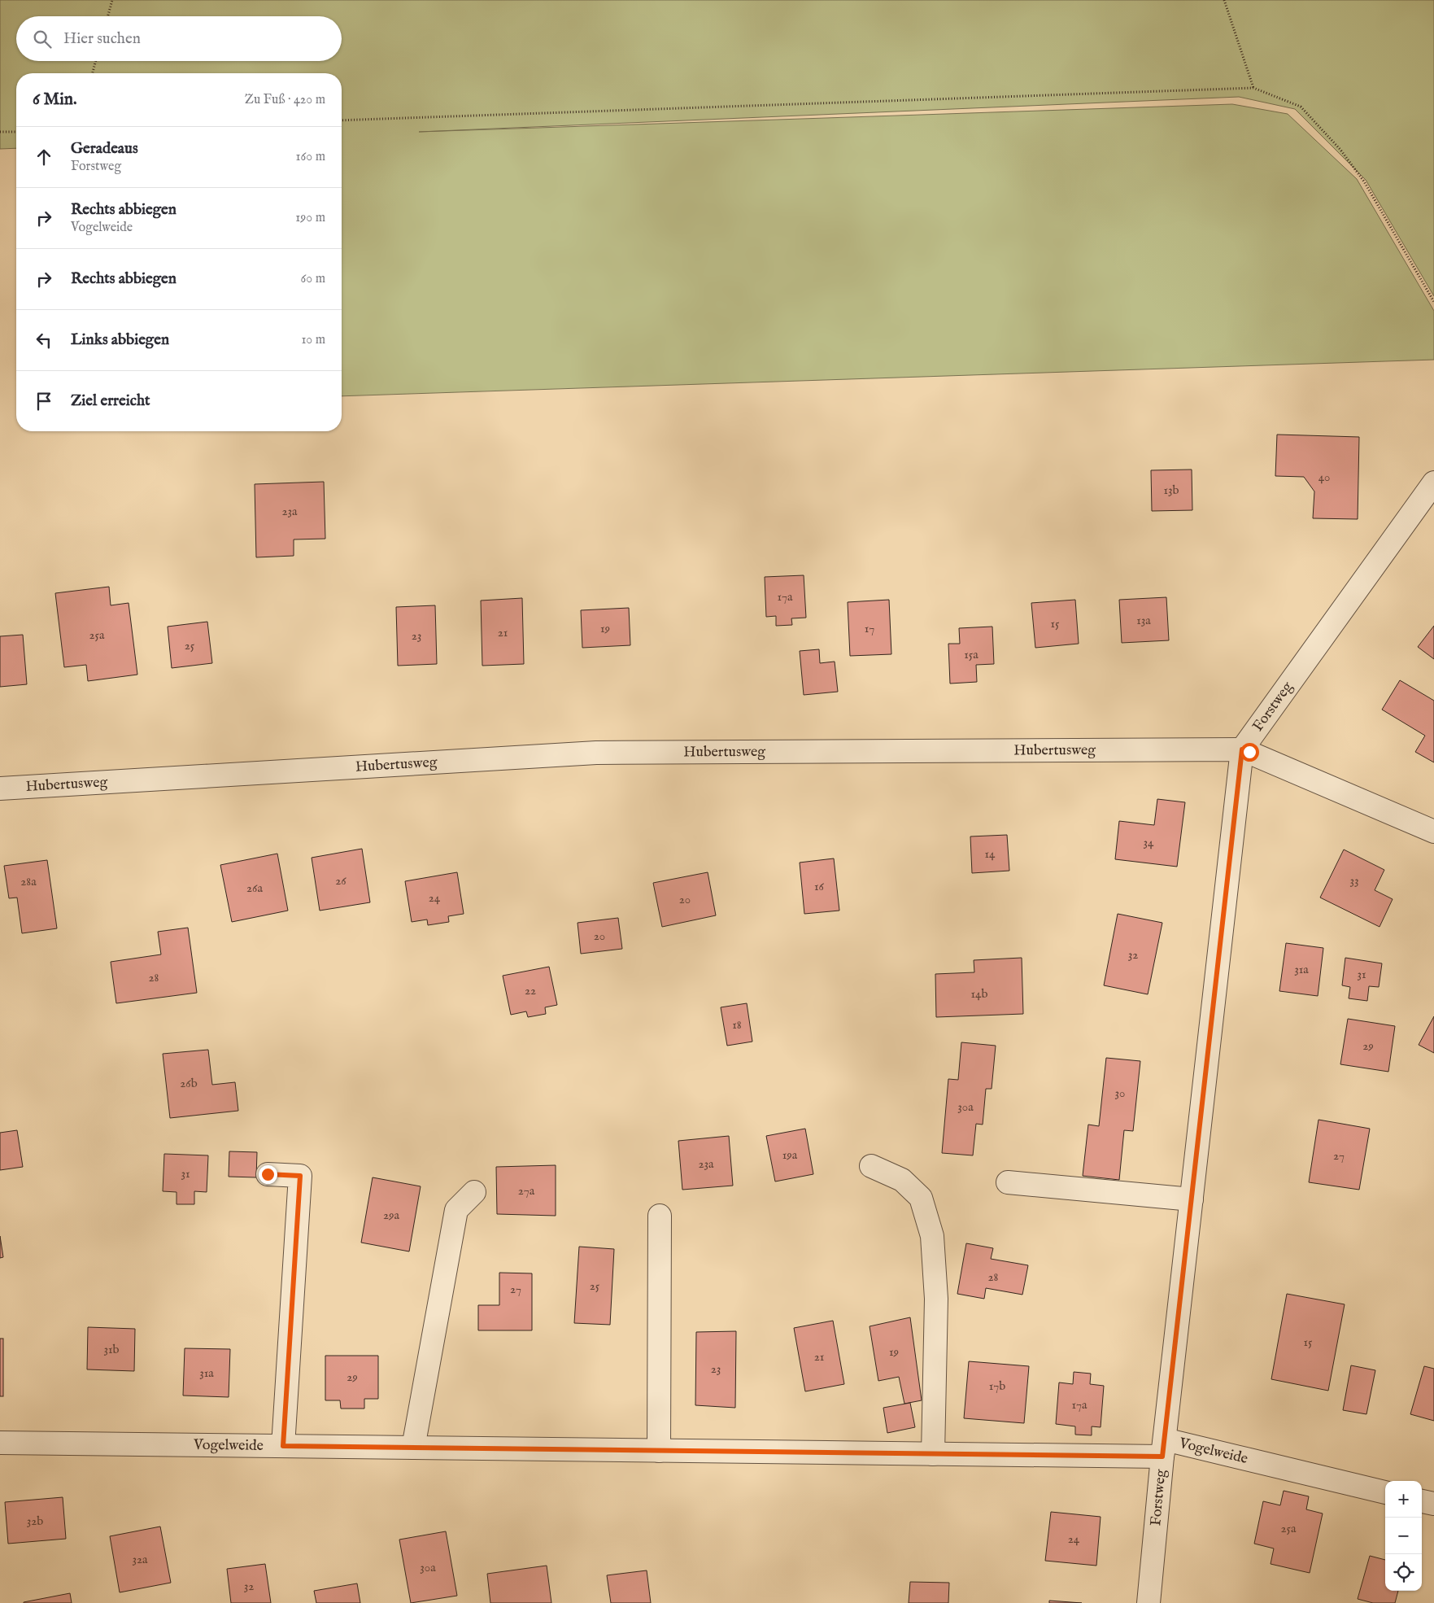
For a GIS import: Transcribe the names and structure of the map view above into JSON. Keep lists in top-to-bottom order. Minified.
{"streets":{"street":["Forstweg","Hubertusweg","Vogelweide"]},"crossings":[["Forstweg","Hubertusweg"],["Forstweg","Vogelweide"]],"house_numbers":["40","13b","23a","17a","13a","15","19","17","21","25a","23","25","15a","34","14","26","33","28a","16","26a","24","20","20","32","31a","31","28","22","14b","18","29","26b","30","30a","19a","27","23a","31","27a","29a","28","25","27","15","31b","19","21","23","31a","29","17b","17a","32b","25a","24","32a","30a","32"],"page":{"search":"Hier suchen","heading":["6 Min.","Zu Fuß · 420 m"],"list":[["Geradeaus","Forstweg","160 m"],["Rechts abbiegen","Vogelweide","190 m"],["Rechts abbiegen","60 m"],["Links abbiegen","10 m"],"Ziel erreicht"],"map_buttons":["+","−"]}}
